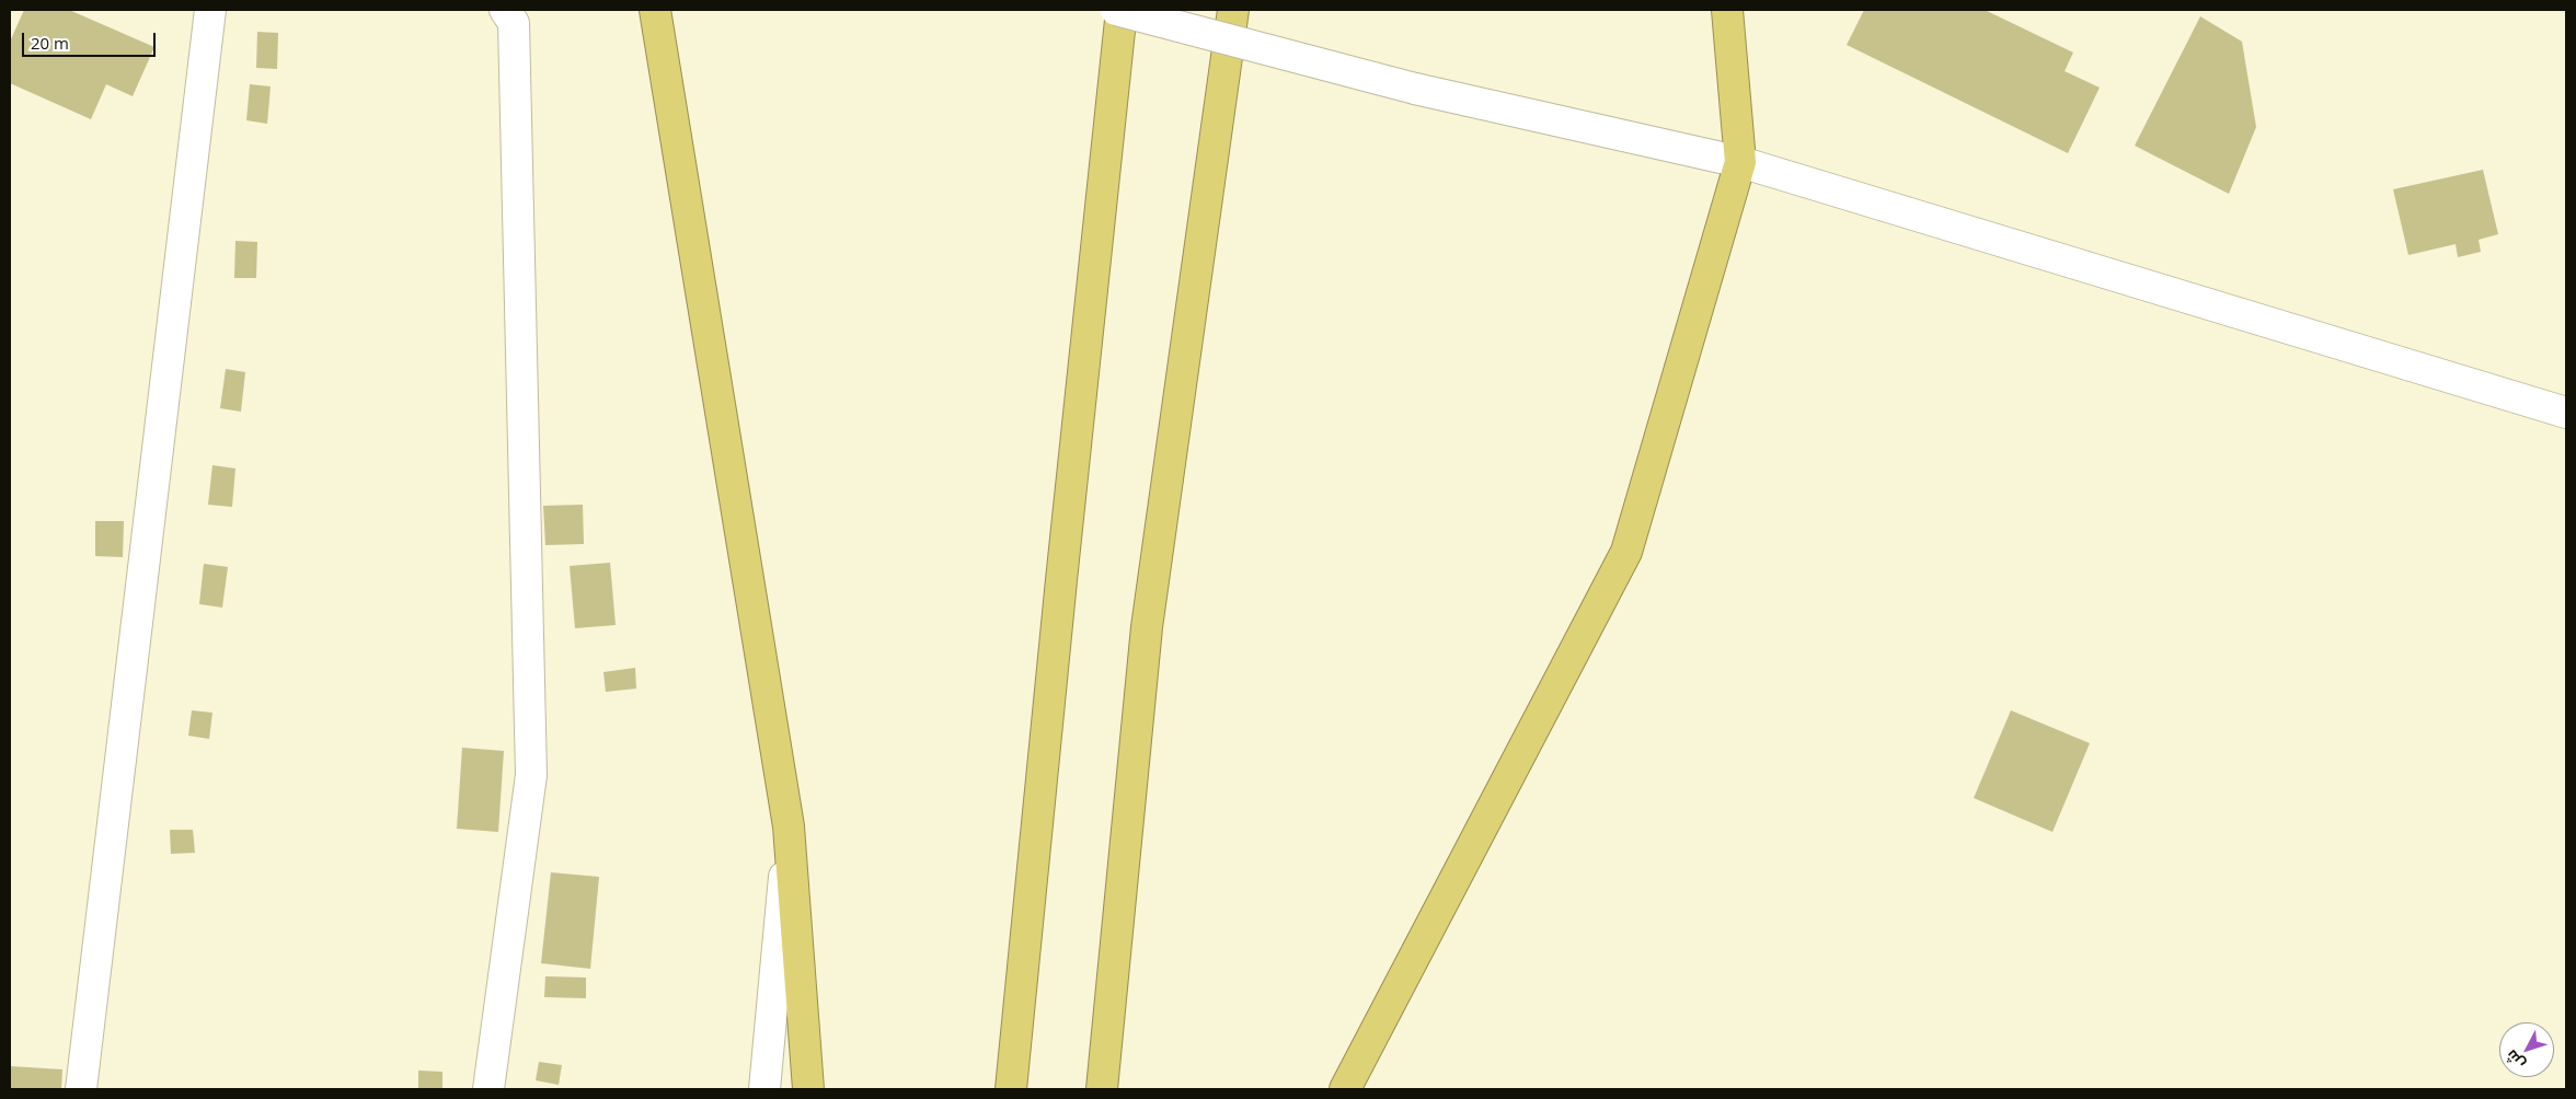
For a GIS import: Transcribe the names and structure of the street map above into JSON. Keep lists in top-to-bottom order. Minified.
{"scale_bar":"20 m","north":"bottom left"}
